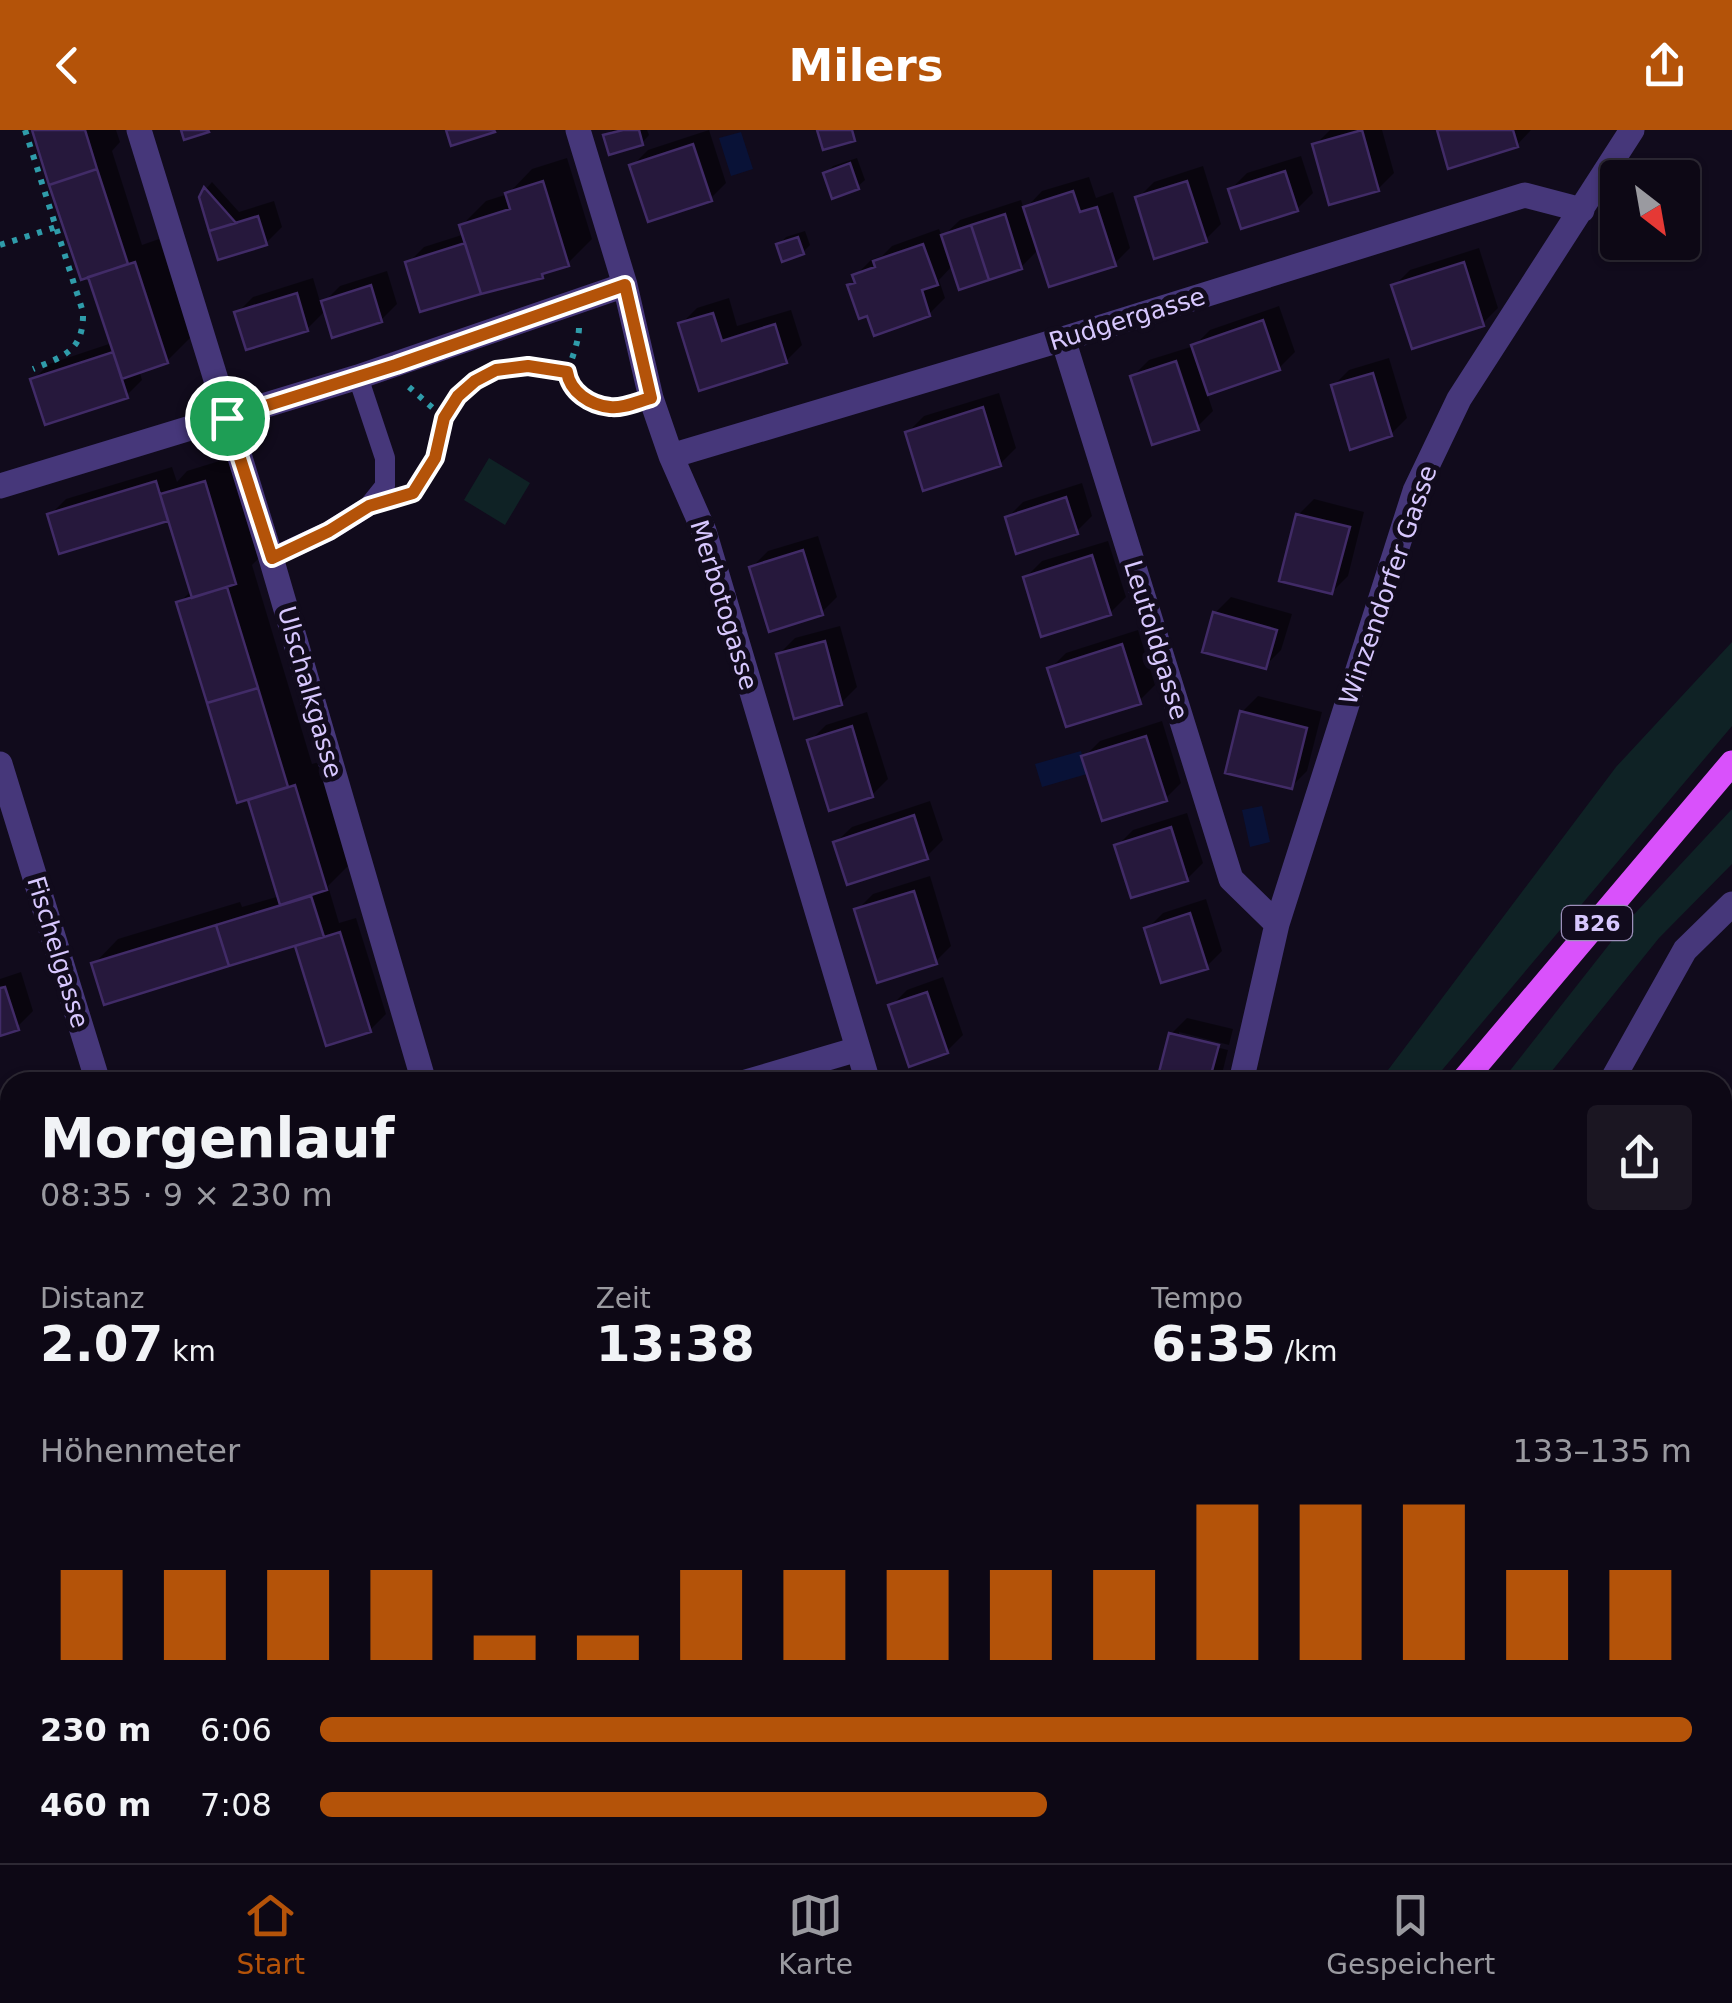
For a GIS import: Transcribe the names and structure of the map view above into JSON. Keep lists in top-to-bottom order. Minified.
{"streets":{"main road":["B26"],"street":["Rudgergasse","Winzendorfer Gasse","Merbotogasse","Leutoldgasse","Ulschalkgasse","Fischelgasse"]},"crossings":[["Rudgergasse","Winzendorfer Gasse"],["Rudgergasse","Merbotogasse"],["Rudgergasse","Leutoldgasse"],["Winzendorfer Gasse","Leutoldgasse"]],"north":"bottom right","page":{"header":"Milers","heading":["Morgenlauf","08:35 · 9 × 230 m"],"stats":[["Distanz","2.07 km"],["Zeit","13:38"],["Tempo","6:35 /km"]],"chart":["Höhenmeter","133–135 m"],"list":[{"name":"230 m","note":"6:06"},{"name":"460 m","note":"7:08"}],"tabs":["Start","Karte","Gespeichert"]}}
